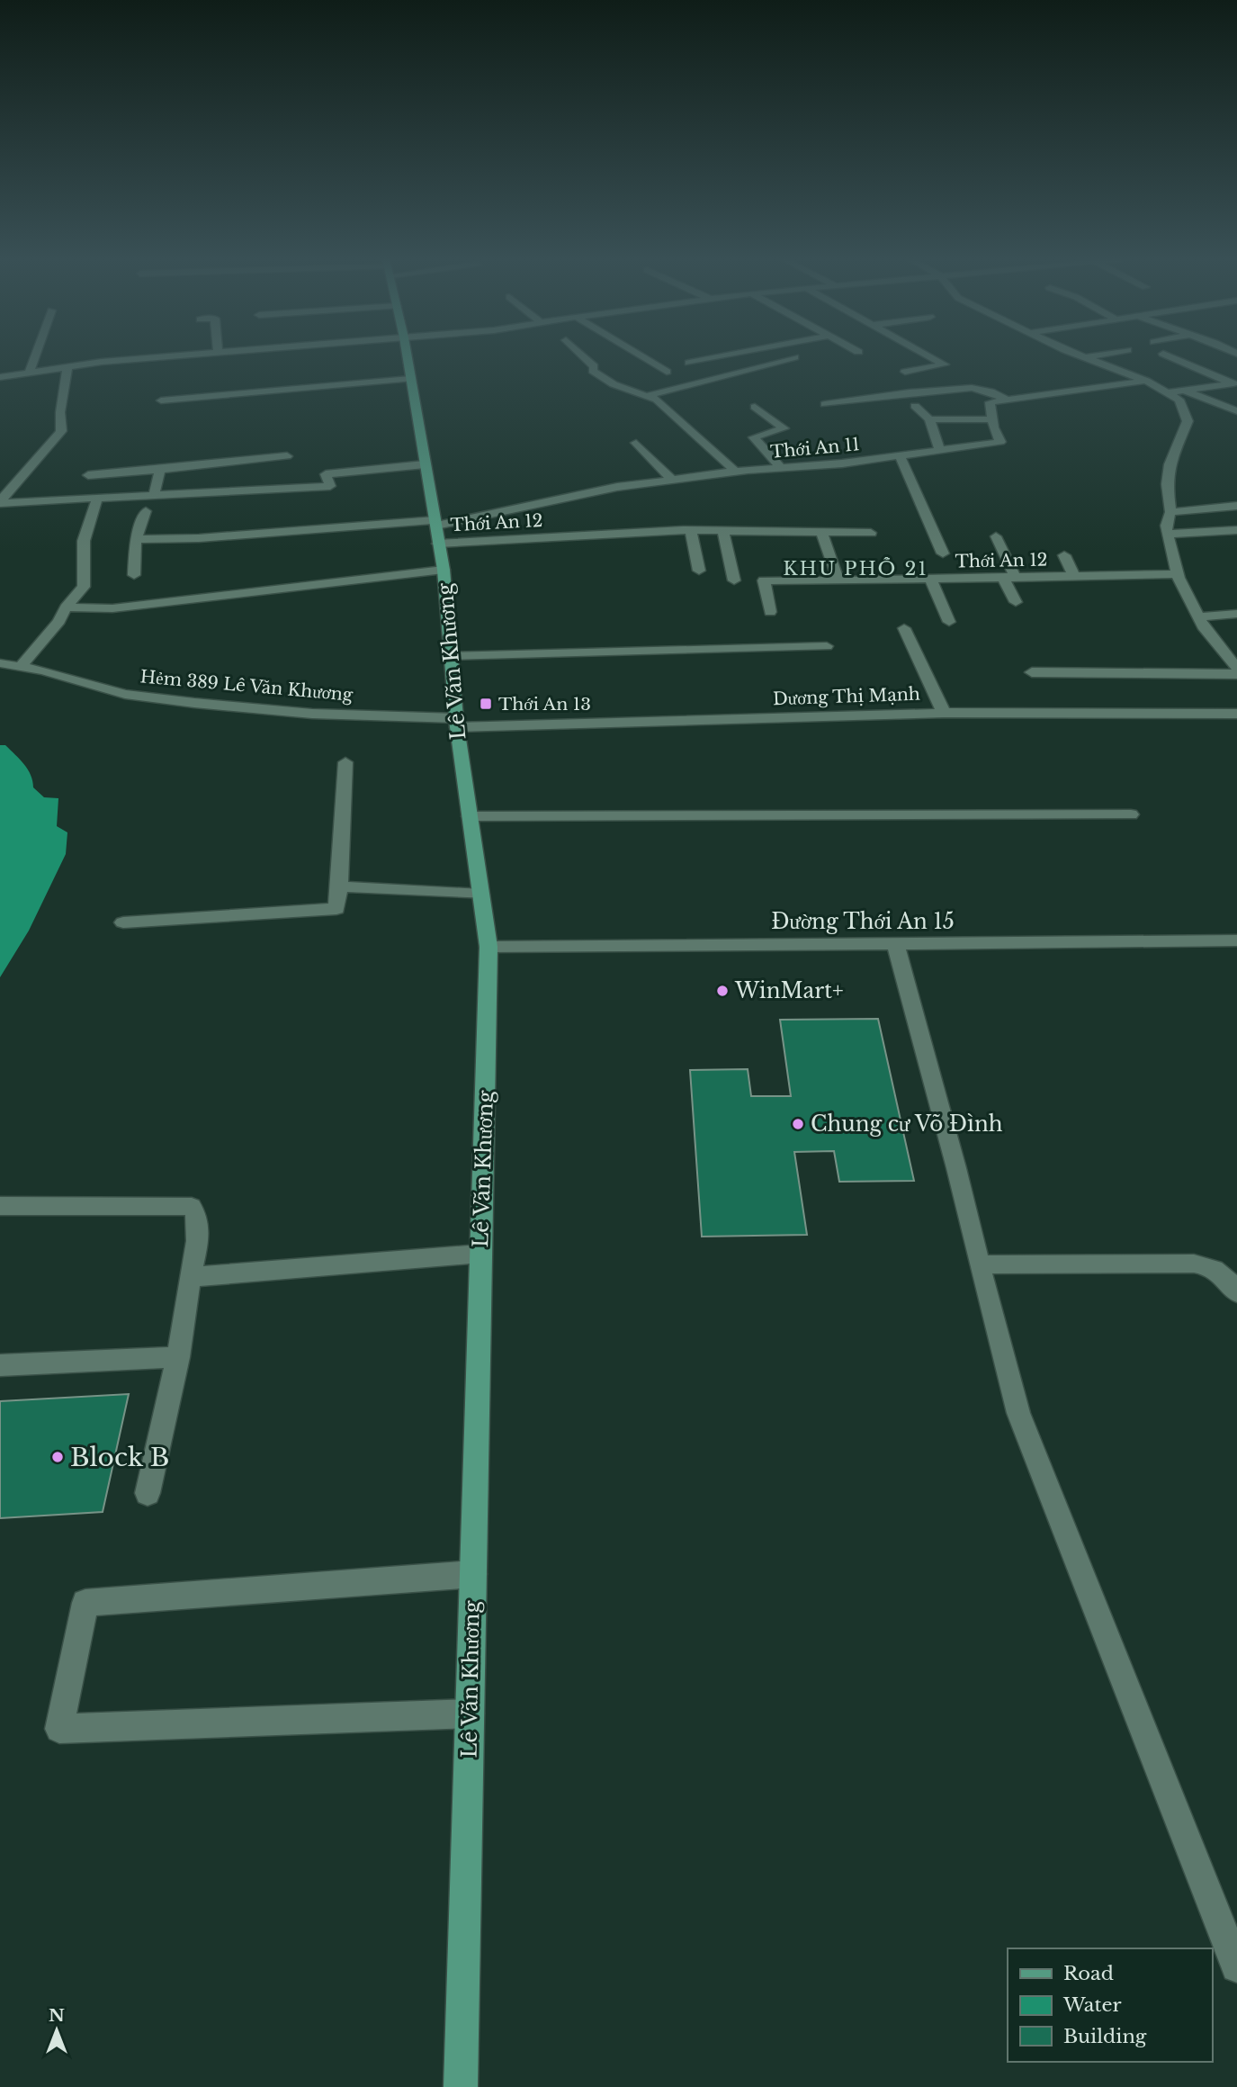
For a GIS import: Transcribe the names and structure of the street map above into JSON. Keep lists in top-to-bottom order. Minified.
{"streets":{"main road":["Lê Văn Khương"],"street":["Thới An 11","Thới An 12","Hẻm 389 Lê Văn Khương","Dương Thị Mạnh","Đường Thới An 15"]},"crossings":[["Thới An 11","Lê Văn Khương"],["Thới An 12","Lê Văn Khương"],["Lê Văn Khương","Hẻm 389 Lê Văn Khương"],["Lê Văn Khương","Dương Thị Mạnh"],["Lê Văn Khương","Đường Thới An 15"],["Hẻm 389 Lê Văn Khương","Dương Thị Mạnh"]],"districts":["KHU PHỐ 21"],"places":{"transit":["Thới An 13"],"other":["WinMart+","Chung cư Võ Đình","Block B"]},"legend":["Road","Water","Building"],"north":"top"}
